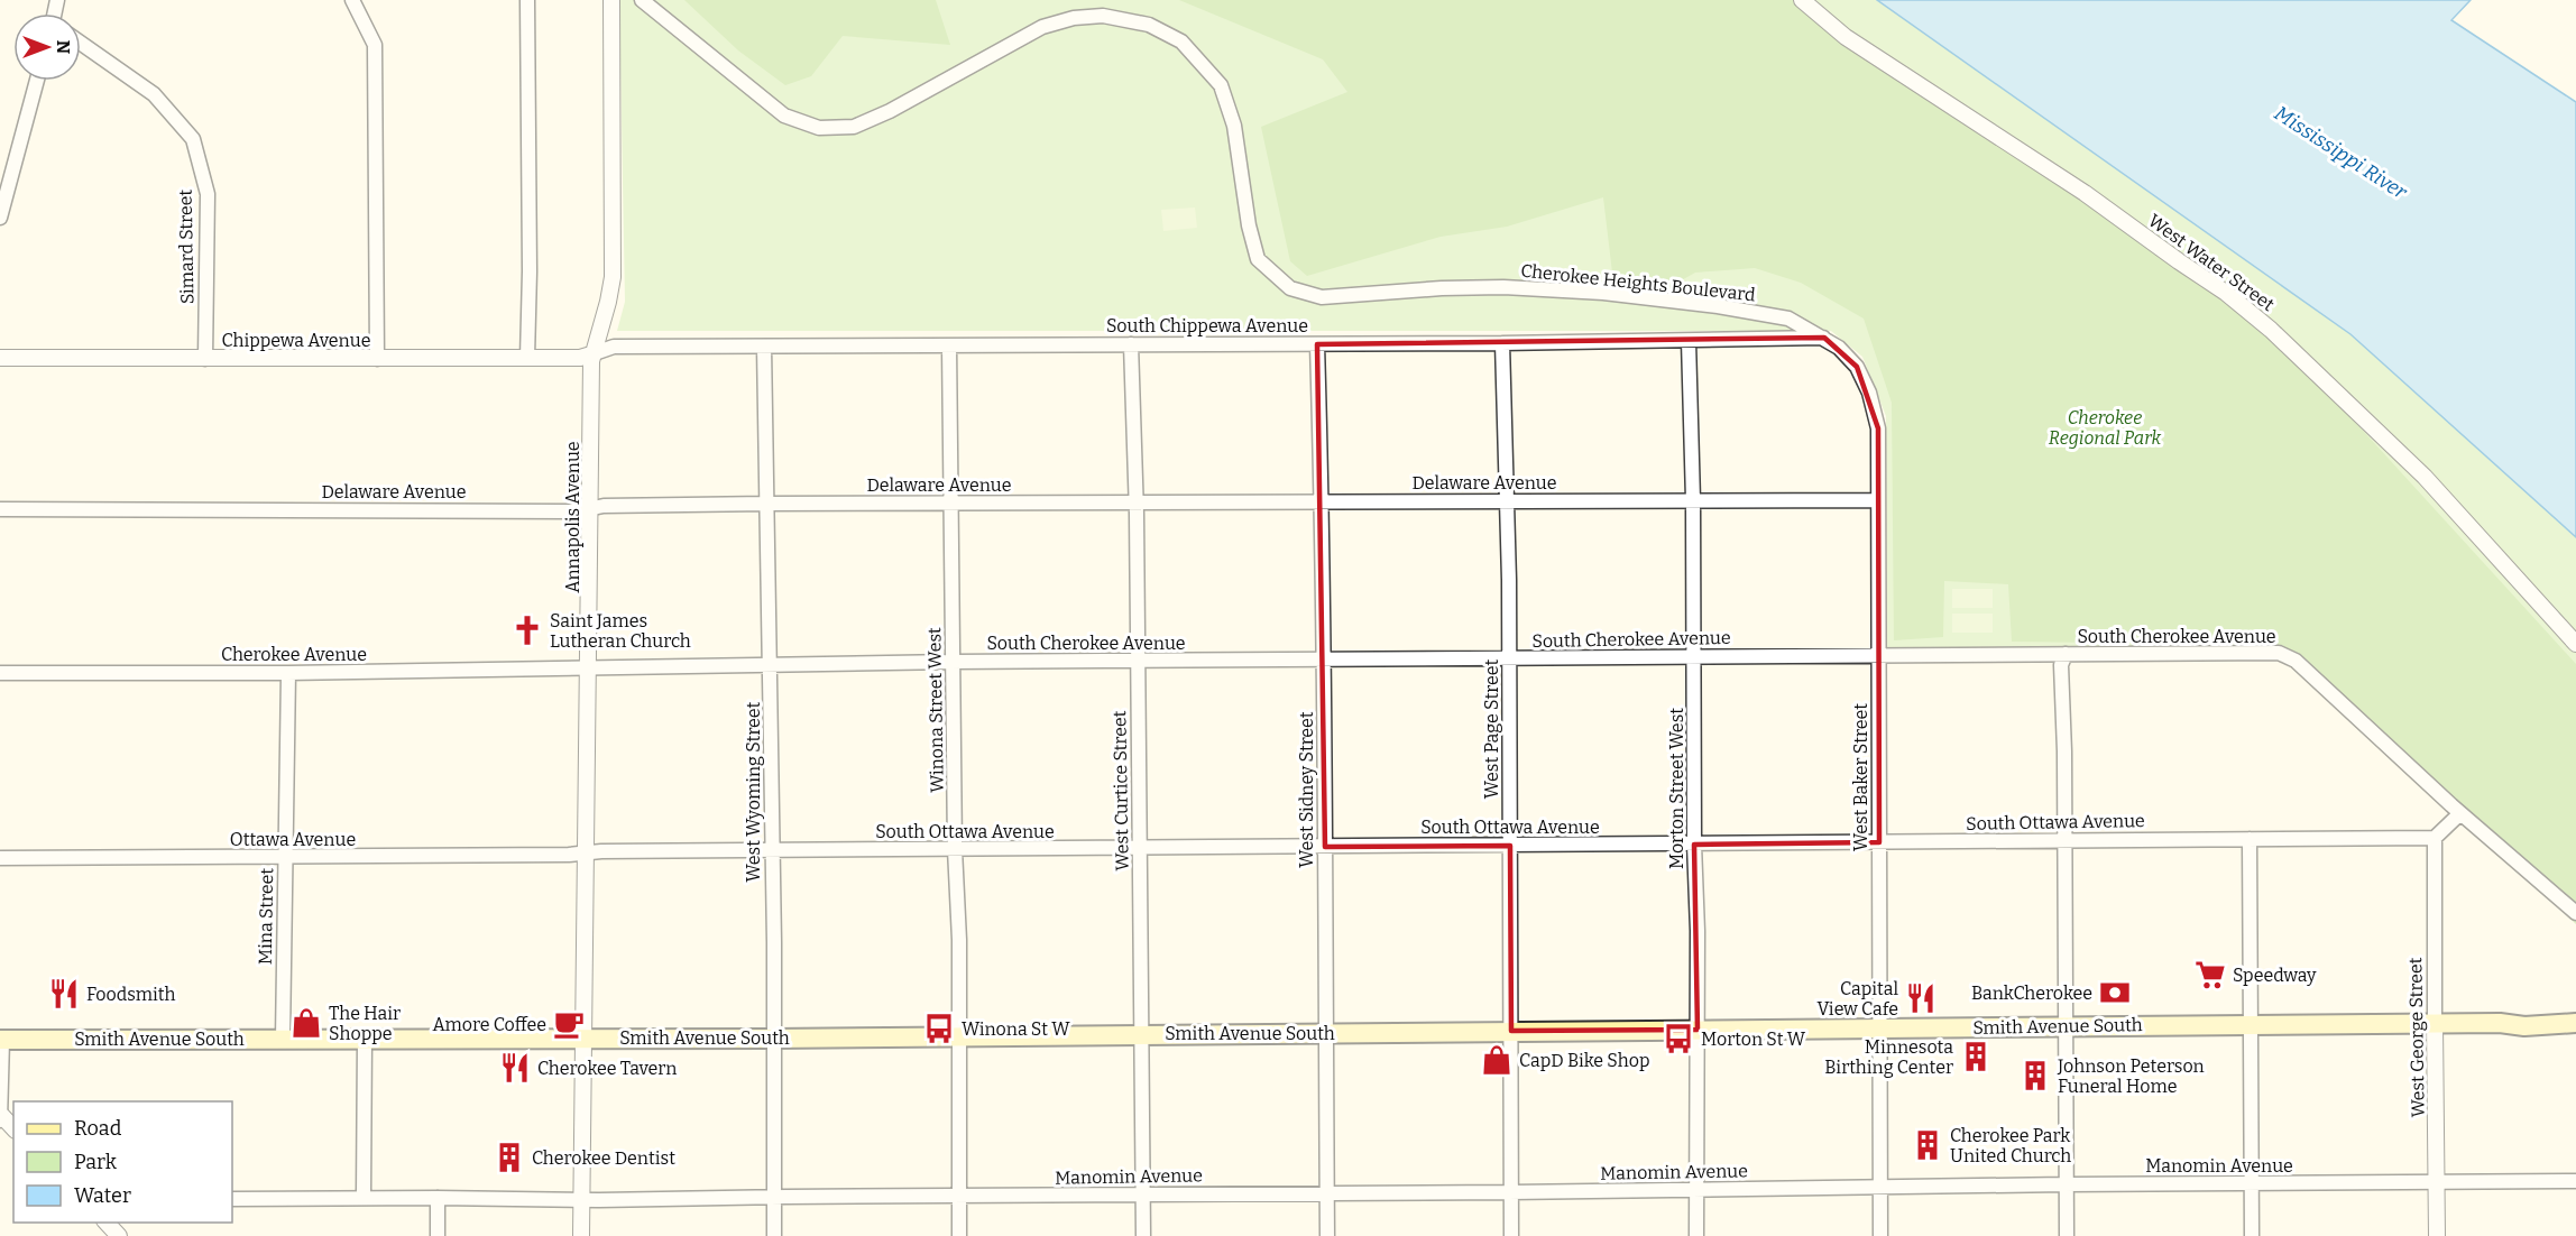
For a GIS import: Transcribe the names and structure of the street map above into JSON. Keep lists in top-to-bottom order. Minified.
{"streets":{"main road":["Smith Avenue South"],"street":["Simard Street","West Water Street","Cherokee Heights Boulevard","South Chippewa Avenue","Chippewa Avenue","Delaware Avenue","Annapolis Avenue","South Cherokee Avenue","Cherokee Avenue","Winona Street West","West Page Street","West Baker Street","Morton Street West","West Sidney Street","West Curtice Street","West Wyoming Street","South Ottawa Avenue","Ottawa Avenue","Mina Street","West George Street","Manomin Avenue"]},"crossings":[["Simard Street","Chippewa Avenue"],["Cherokee Heights Boulevard","South Chippewa Avenue"],["Cherokee Heights Boulevard","West Baker Street"],["South Chippewa Avenue","Chippewa Avenue"],["South Chippewa Avenue","Annapolis Avenue"],["South Chippewa Avenue","Winona Street West"],["South Chippewa Avenue","West Page Street"],["South Chippewa Avenue","West Baker Street"],["South Chippewa Avenue","Morton Street West"],["South Chippewa Avenue","West Sidney Street"],["South Chippewa Avenue","West Curtice Street"],["South Chippewa Avenue","West Wyoming Street"],["Chippewa Avenue","Annapolis Avenue"],["Delaware Avenue","Annapolis Avenue"],["Delaware Avenue","Winona Street West"],["Delaware Avenue","West Page Street"],["Delaware Avenue","West Baker Street"],["Delaware Avenue","Morton Street West"],["Delaware Avenue","West Sidney Street"],["Delaware Avenue","West Curtice Street"],["Delaware Avenue","West Wyoming Street"],["Annapolis Avenue","South Cherokee Avenue"],["Annapolis Avenue","Cherokee Avenue"],["Annapolis Avenue","South Ottawa Avenue"],["Annapolis Avenue","Ottawa Avenue"],["Annapolis Avenue","Smith Avenue South"],["Annapolis Avenue","Manomin Avenue"],["South Cherokee Avenue","Cherokee Avenue"],["South Cherokee Avenue","Winona Street West"],["South Cherokee Avenue","West Page Street"],["South Cherokee Avenue","West Baker Street"],["South Cherokee Avenue","Morton Street West"],["South Cherokee Avenue","West Sidney Street"],["South Cherokee Avenue","West Curtice Street"],["South Cherokee Avenue","West Wyoming Street"],["Cherokee Avenue","Mina Street"],["Winona Street West","South Ottawa Avenue"],["Winona Street West","Smith Avenue South"],["Winona Street West","Manomin Avenue"],["West Page Street","South Ottawa Avenue"],["West Page Street","Smith Avenue South"],["West Page Street","Manomin Avenue"],["West Baker Street","South Ottawa Avenue"],["West Baker Street","Smith Avenue South"],["West Baker Street","Manomin Avenue"],["Morton Street West","South Ottawa Avenue"],["Morton Street West","Smith Avenue South"],["Morton Street West","Manomin Avenue"],["West Sidney Street","South Ottawa Avenue"],["West Sidney Street","Smith Avenue South"],["West Sidney Street","Manomin Avenue"],["West Curtice Street","South Ottawa Avenue"],["West Curtice Street","Smith Avenue South"],["West Curtice Street","Manomin Avenue"],["West Wyoming Street","South Ottawa Avenue"],["West Wyoming Street","Smith Avenue South"],["West Wyoming Street","Manomin Avenue"],["South Ottawa Avenue","Ottawa Avenue"],["South Ottawa Avenue","West George Street"],["Ottawa Avenue","Mina Street"],["Mina Street","Smith Avenue South"],["Smith Avenue South","West George Street"],["West George Street","Manomin Avenue"]],"water":["Mississippi River"],"parks":["Cherokee Regional Park"],"places":{"church":["Saint James Lutheran Church"],"supermarket":["Speedway"],"bank":["BankCherokee"],"restaurant":["Foodsmith","Capital View Cafe","Cherokee Tavern"],"shop":["The Hair Shoppe","CapD Bike Shop"],"cafe":["Amore Coffee"],"bus stop":["Winona St W","Morton St W"],"building":["Minnesota Birthing Center","Johnson Peterson Funeral Home","Cherokee Park United Church","Cherokee Dentist"]},"legend":["Road","Park","Water"],"north":"right"}
